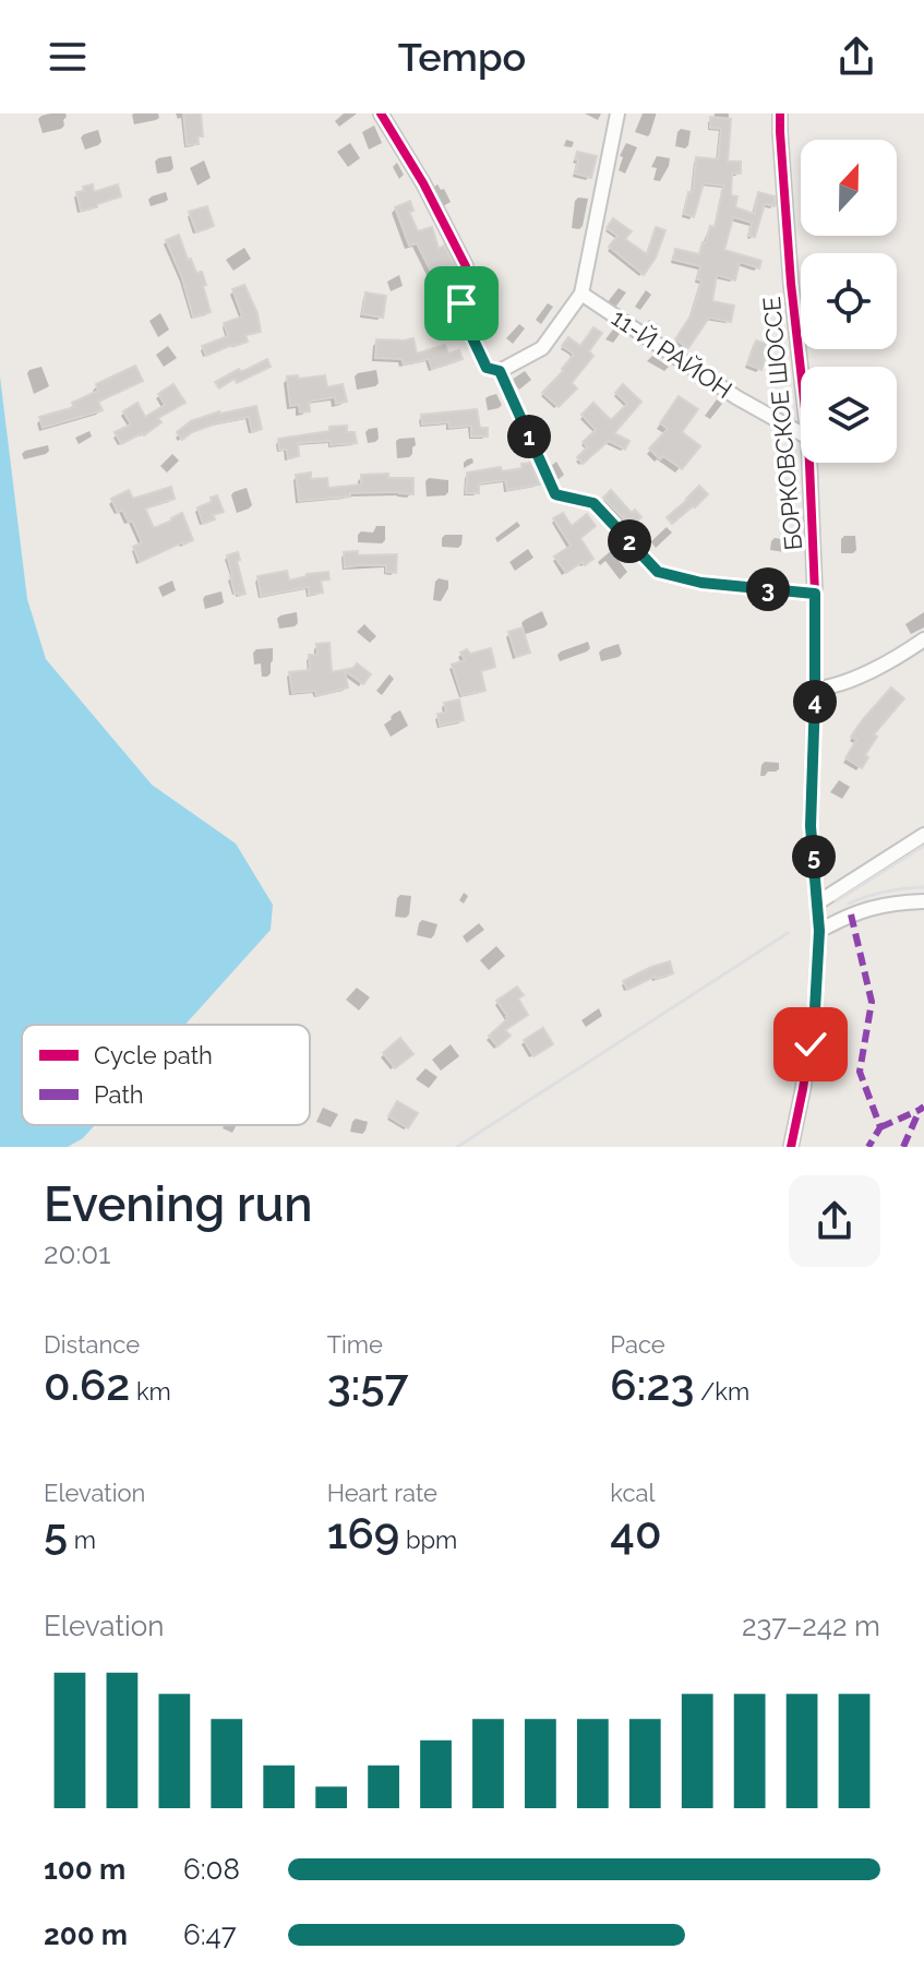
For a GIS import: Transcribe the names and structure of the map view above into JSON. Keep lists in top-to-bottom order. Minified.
{"streets":{"street":["11-Й РАЙОН","БОРКОВСКОЕ ШОССЕ"]},"legend":["Cycle path","Path"],"north":"top","page":{"header":"Tempo","pins":["1","2","3","4","5"],"heading":["Evening run","20:01"],"stats":[["Distance","0.62 km"],["Time","3:57"],["Pace","6:23 /km"],["Elevation","5 m"],["Heart rate","169 bpm"],["kcal","40"]],"chart":["Elevation","237–242 m"],"list":[{"name":"100 m","note":"6:08"},{"name":"200 m","note":"6:47"}]}}
